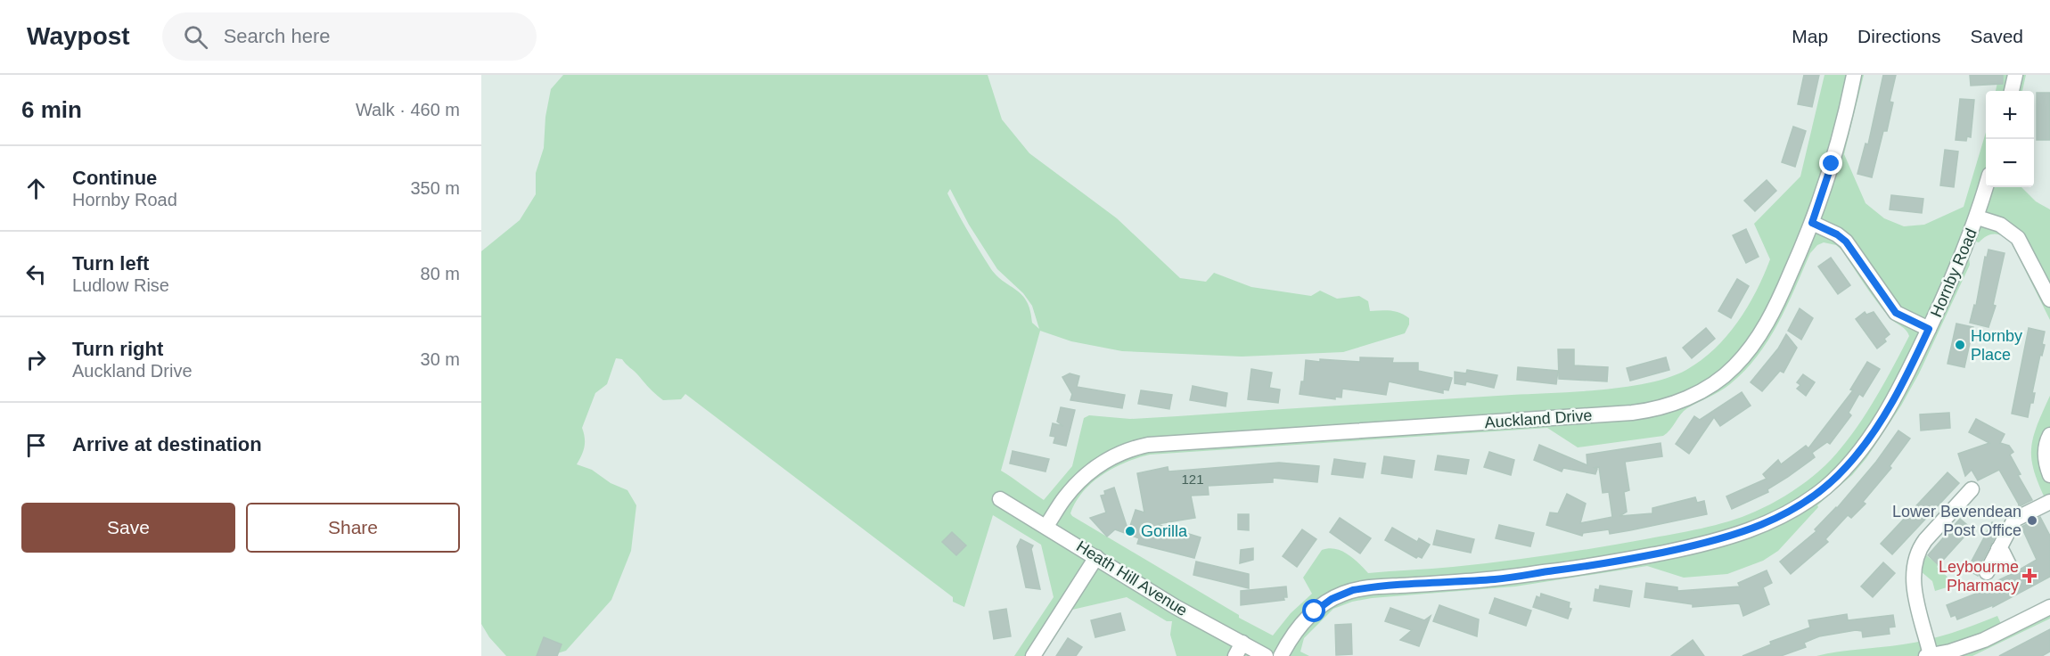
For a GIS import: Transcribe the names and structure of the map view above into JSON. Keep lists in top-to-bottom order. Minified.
{"streets":{"street":["Hornby Road","Auckland Drive","Heath Hill Avenue"]},"crossings":[["Auckland Drive","Heath Hill Avenue"]],"places":{"other":["Hornby Place","Lower Bevendean Post Office","Gorilla"],"health":["Leybourme Pharmacy"]},"house_numbers":["121"],"page":{"header":"Waypost","search":"Search here","nav":["Map","Directions","Saved"],"heading":["6 min","Walk · 460 m"],"map_buttons":["+","−"],"list":[["Continue","Hornby Road","350 m"],["Turn left","Ludlow Rise","80 m"],["Turn right","Auckland Drive","30 m"],"Arrive at destination"],"buttons":["Save","Share"]}}
